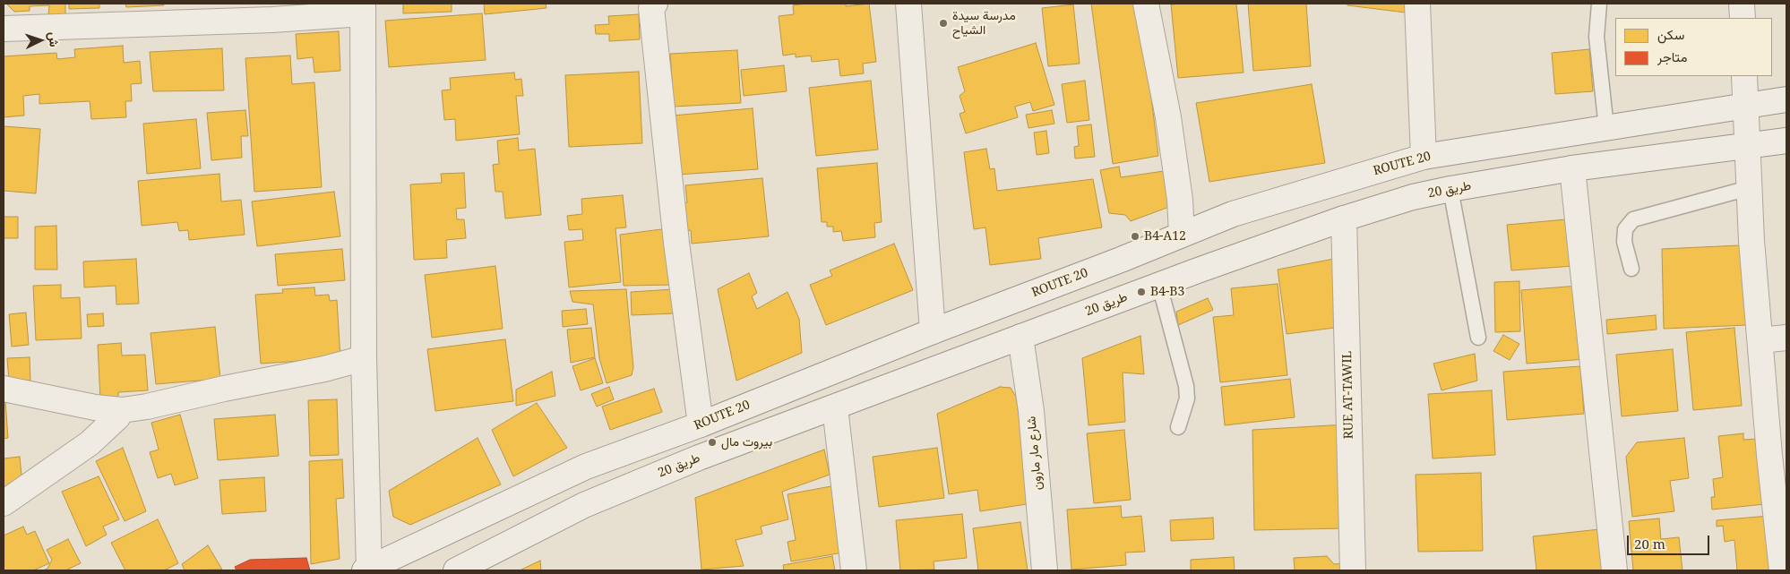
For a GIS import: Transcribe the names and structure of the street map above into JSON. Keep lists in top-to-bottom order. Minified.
{"streets":{"street":["ROUTE 20","طريق 20","RUE AT-TAWIL","شارع مار مارون"]},"crossings":[["طريق 20","RUE AT-TAWIL"],["طريق 20","شارع مار مارون"]],"places":["مدرسة سيدة الشياح","B4-A12","B4-B3","بیروت مال"],"legend":["سكن","متاجر"],"scale_bar":"20 m","north":"right"}
